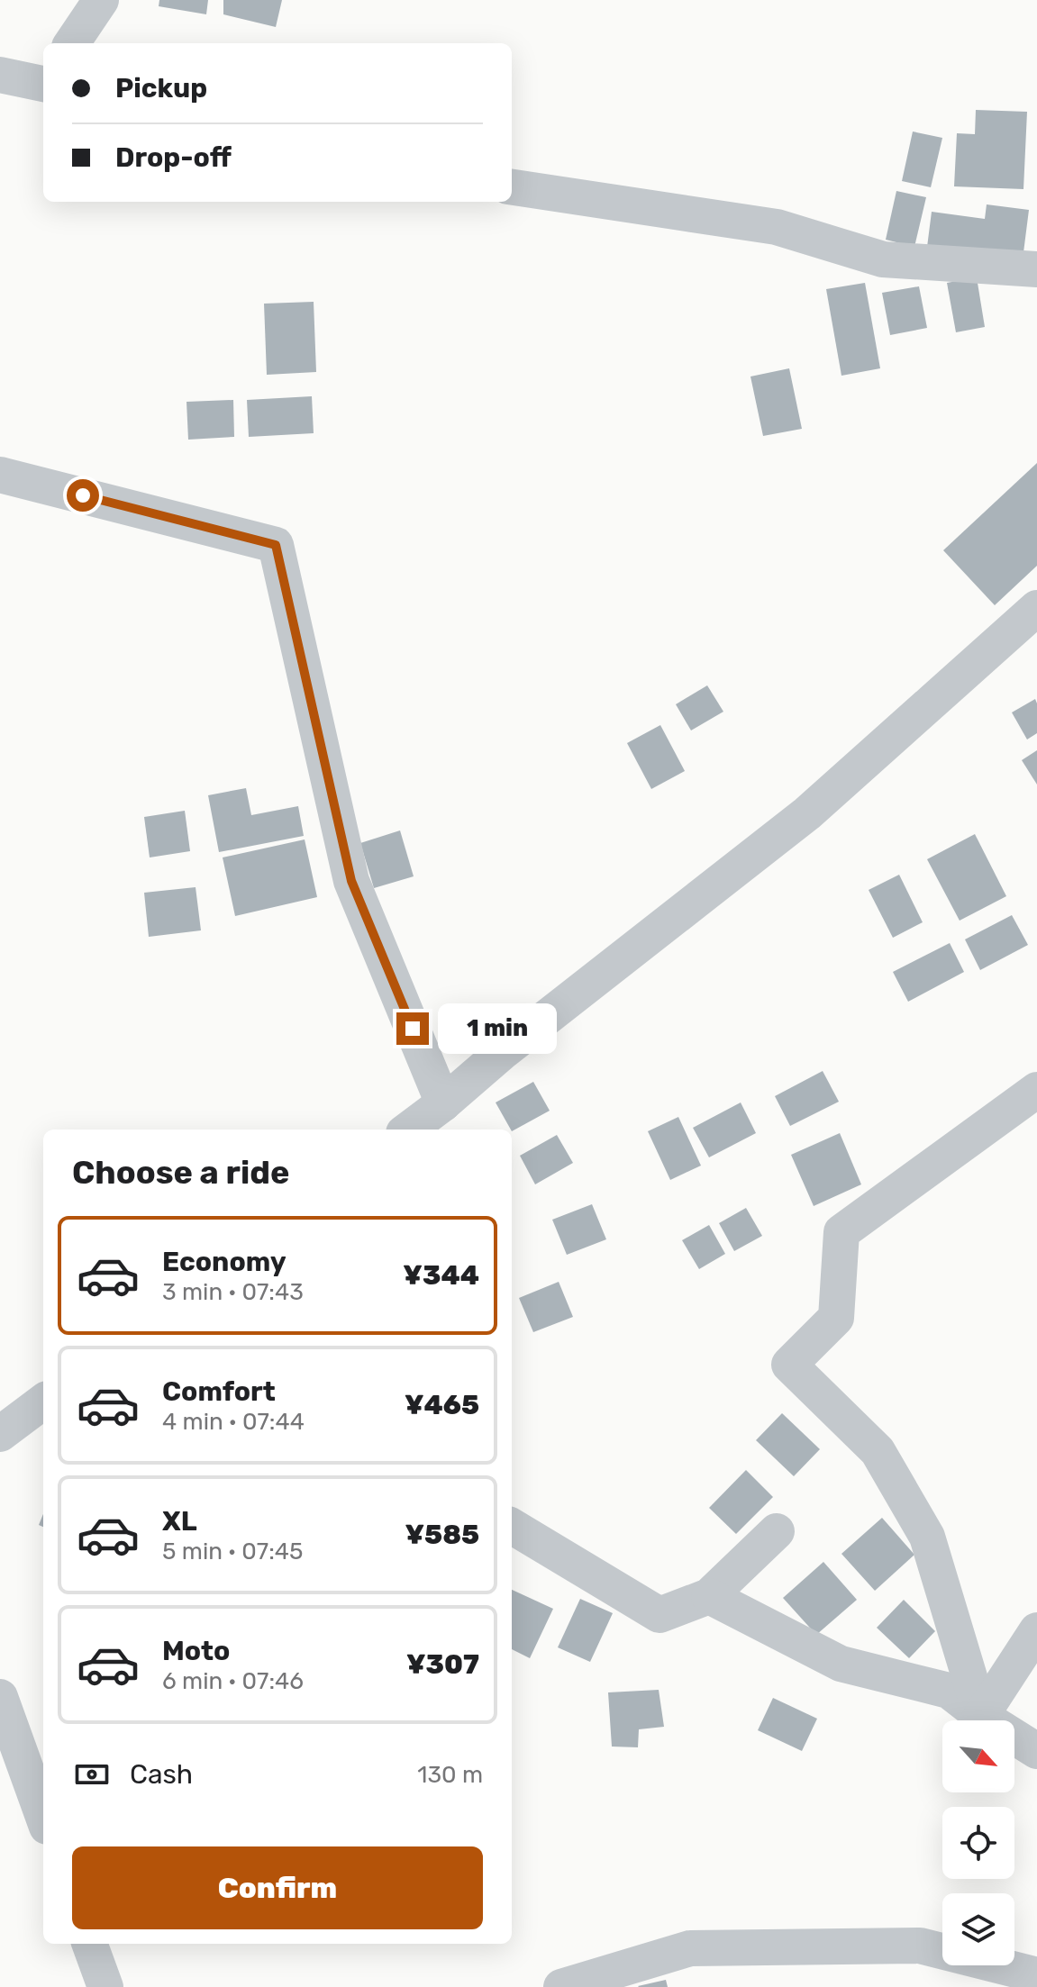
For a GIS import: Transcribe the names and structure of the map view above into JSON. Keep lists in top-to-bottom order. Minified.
{"north":"bottom right","page":{"banner":["Pickup","Drop-off"],"bubble":"1 min","heading":"Choose a ride","list":[{"name":"Economy","note":"3 min · 07:43","value":"¥344"},{"name":"Comfort","note":"4 min · 07:44","value":"¥465"},{"name":"XL","note":"5 min · 07:45","value":"¥585"},{"name":"Moto","note":"6 min · 07:46","value":"¥307"}],"pay":["Cash","130 m"],"buttons":"Confirm"}}
